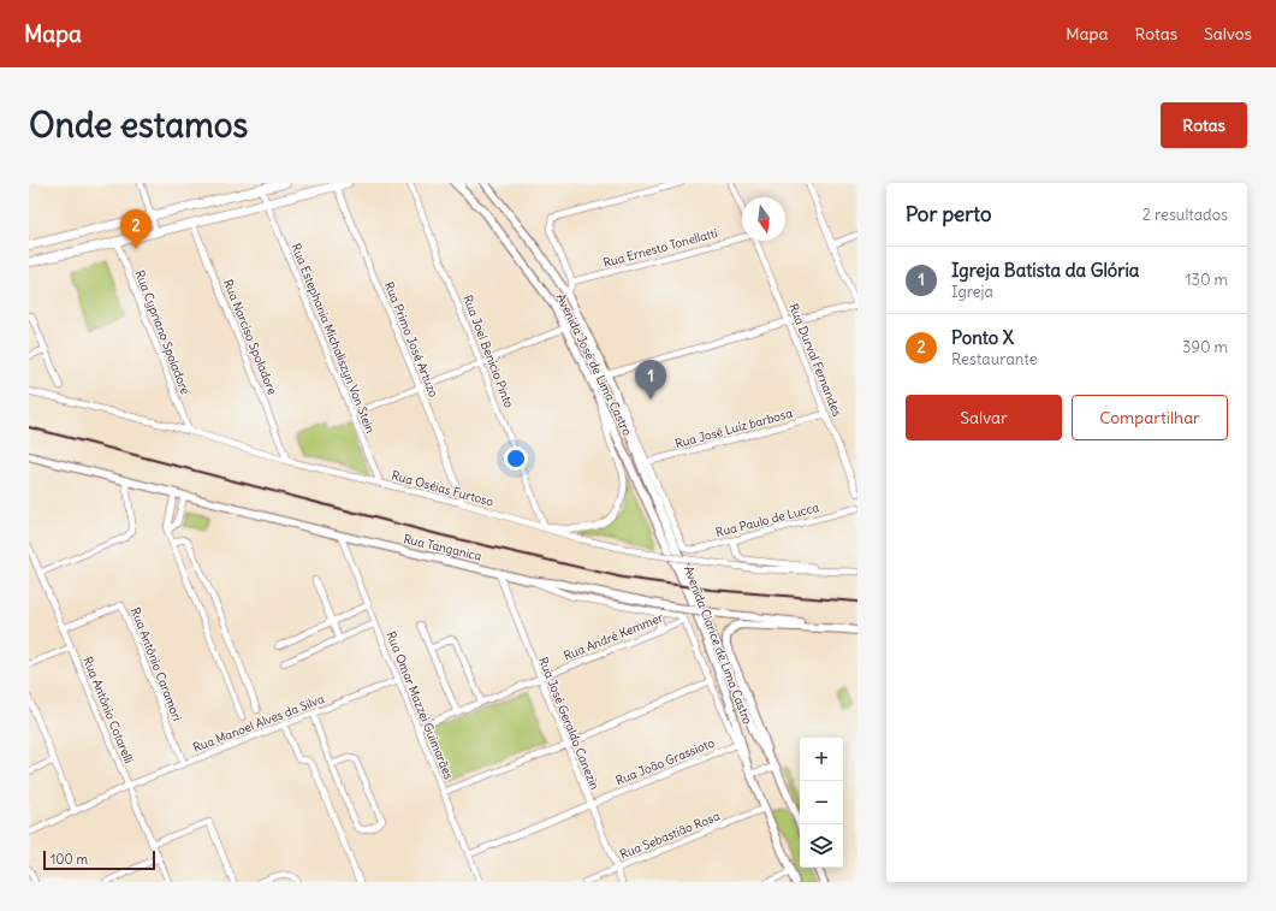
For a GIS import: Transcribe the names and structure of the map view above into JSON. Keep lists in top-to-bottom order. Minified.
{"streets":{"street":["Rua Ernesto Tonellatti","Rua Cypriano Spoladore","Rua Narciso Spoladore","Rua Estephania Michaliszyn Von Stein","Rua Primo José Artuzo","Rua Joel Benício Pinto","Rua Durval Fernandes","Avenida José de Lima Castro","Rua José Luíz barbosa","Rua Oséias Furtoso","Rua Paulo de Lucca","Rua Tanganica","Rua André Kemmer","Avenida Clarice de Lima Castro","Rua Antônio Caramori","Rua Omar Mazzei Guimarães","Rua Antônio Cotarelli","Rua Manoel Alves da Silva","Rua José Geraldo Canezin","Rua João Grassioto","Rua Sebastião Rosa"]},"crossings":[["Rua Cypriano Spoladore","Rua Oséias Furtoso"],["Rua Narciso Spoladore","Rua Oséias Furtoso"],["Rua Estephania Michaliszyn Von Stein","Rua Oséias Furtoso"],["Rua Primo José Artuzo","Rua Oséias Furtoso"],["Rua Joel Benício Pinto","Rua Oséias Furtoso"],["Rua Durval Fernandes","Rua José Luíz barbosa"],["Avenida José de Lima Castro","Rua José Luíz barbosa"],["Avenida José de Lima Castro","Rua Paulo de Lucca"],["Avenida José de Lima Castro","Avenida Clarice de Lima Castro"],["Rua José Luíz barbosa","Rua Paulo de Lucca"],["Rua José Luíz barbosa","Avenida Clarice de Lima Castro"],["Rua Paulo de Lucca","Avenida Clarice de Lima Castro"],["Rua Tanganica","Rua Omar Mazzei Guimarães"],["Rua Tanganica","Rua José Geraldo Canezin"],["Rua André Kemmer","Rua Omar Mazzei Guimarães"],["Rua André Kemmer","Rua José Geraldo Canezin"],["Avenida Clarice de Lima Castro","Rua Sebastião Rosa"],["Rua Antônio Caramori","Rua Antônio Cotarelli"],["Rua Antônio Caramori","Rua Manoel Alves da Silva"],["Rua Omar Mazzei Guimarães","Rua Manoel Alves da Silva"],["Rua Omar Mazzei Guimarães","Rua João Grassioto"],["Rua Antônio Cotarelli","Rua Manoel Alves da Silva"],["Rua José Geraldo Canezin","Rua João Grassioto"],["Rua José Geraldo Canezin","Rua Sebastião Rosa"]],"scale_bar":"100 m","north":"bottom","page":{"header":"Mapa","nav":["Mapa","Rotas","Salvos"],"buttons":["Rotas",["Salvar","Compartilhar"]],"title":"Onde estamos","heading":["Por perto","2 resultados"],"pins":["2","1"],"list":[{"mark":"1","name":"Igreja Batista da Glória","note":"Igreja","value":"130 m"},{"mark":"2","name":"Ponto X","note":"Restaurante","value":"390 m"}],"map_buttons":["+","−"],"scale":"100 m"}}
